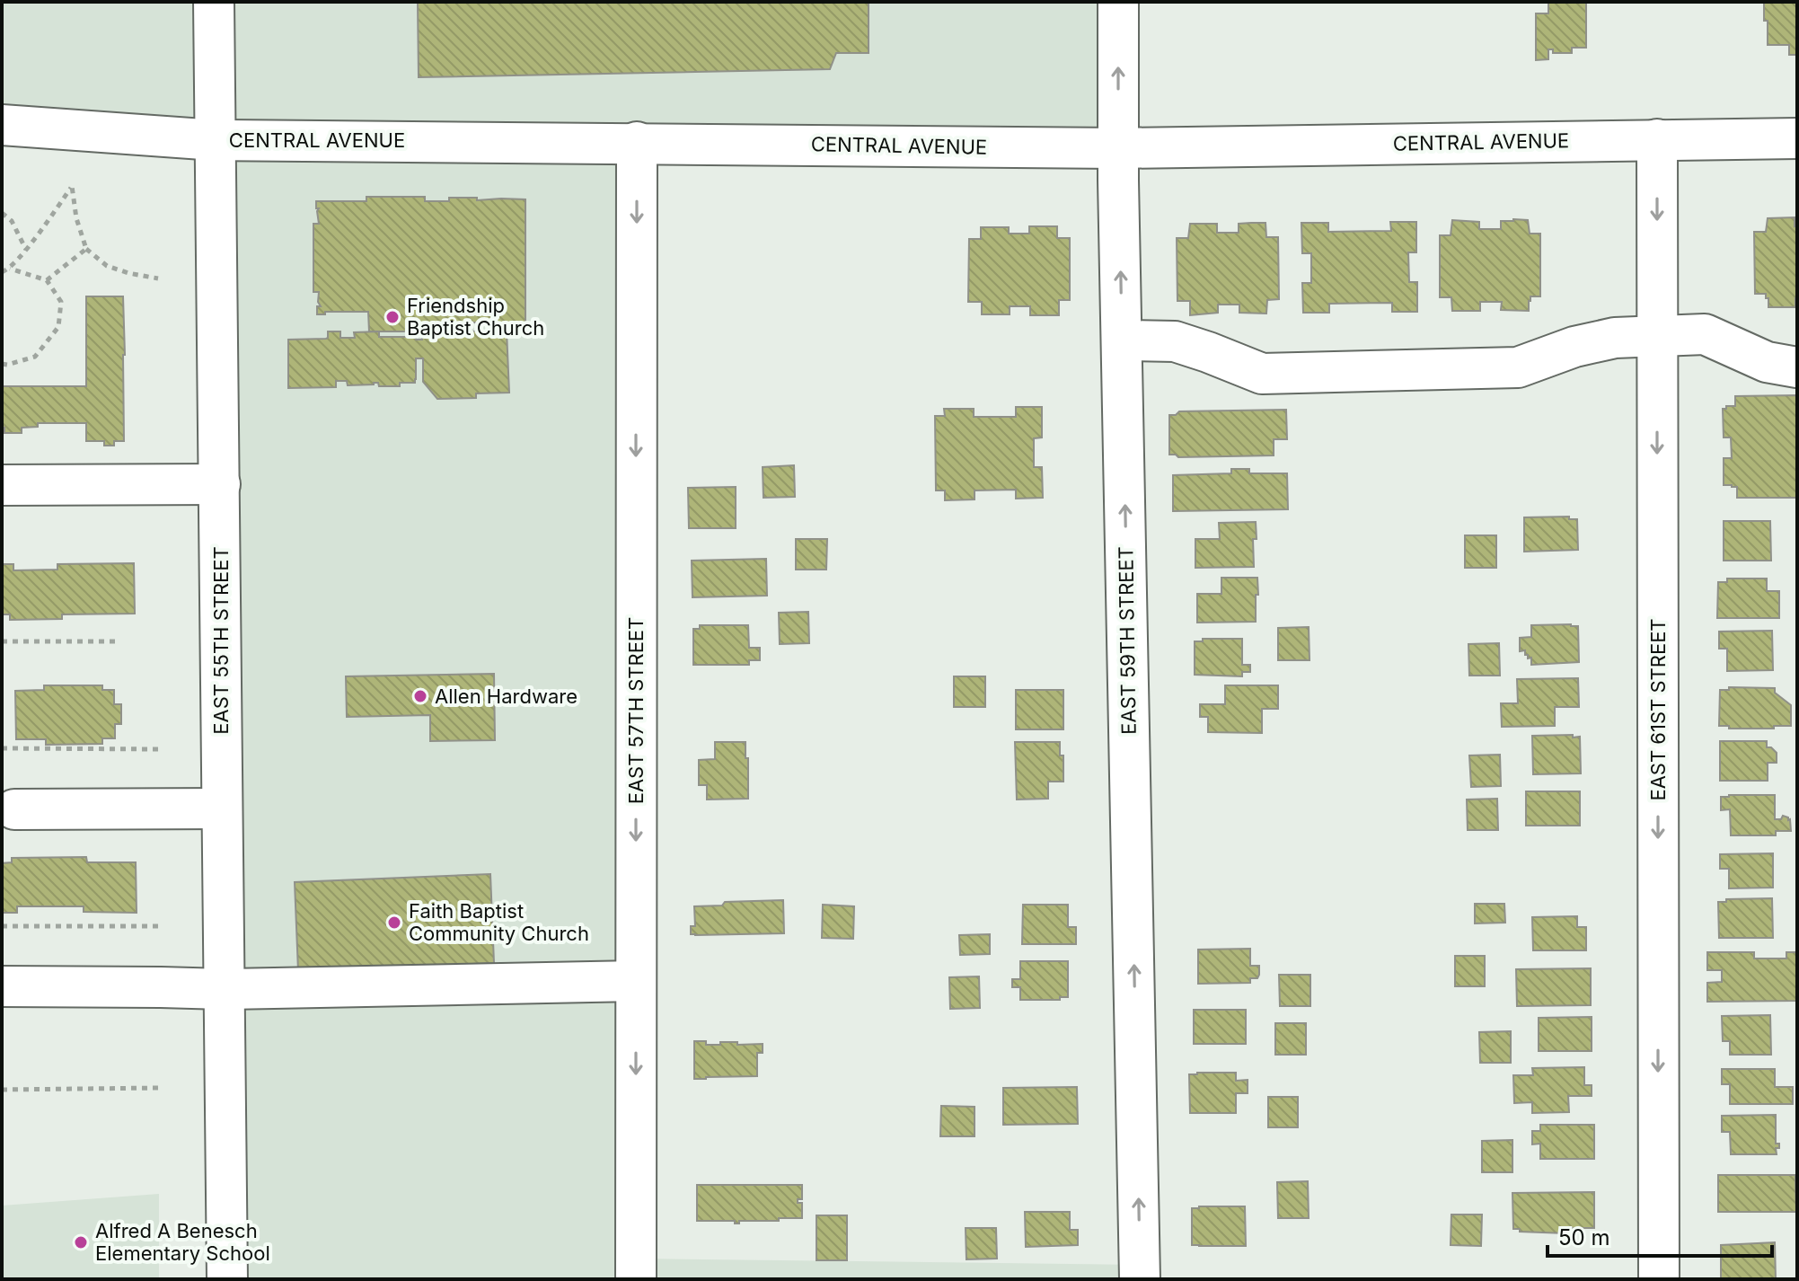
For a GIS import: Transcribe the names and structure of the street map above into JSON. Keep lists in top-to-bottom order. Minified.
{"streets":{"street":["CENTRAL AVENUE","EAST 55TH STREET","EAST 59TH STREET","EAST 61ST STREET","EAST 57TH STREET"]},"crossings":[["CENTRAL AVENUE","EAST 55TH STREET"],["CENTRAL AVENUE","EAST 59TH STREET"],["CENTRAL AVENUE","EAST 61ST STREET"],["CENTRAL AVENUE","EAST 57TH STREET"]],"one_way":["EAST 59TH STREET","EAST 61ST STREET","EAST 57TH STREET"],"places":["Friendship Baptist Church","Allen Hardware","Faith Baptist Community Church","Alfred A Benesch Elementary School"],"scale_bar":"50 m"}
